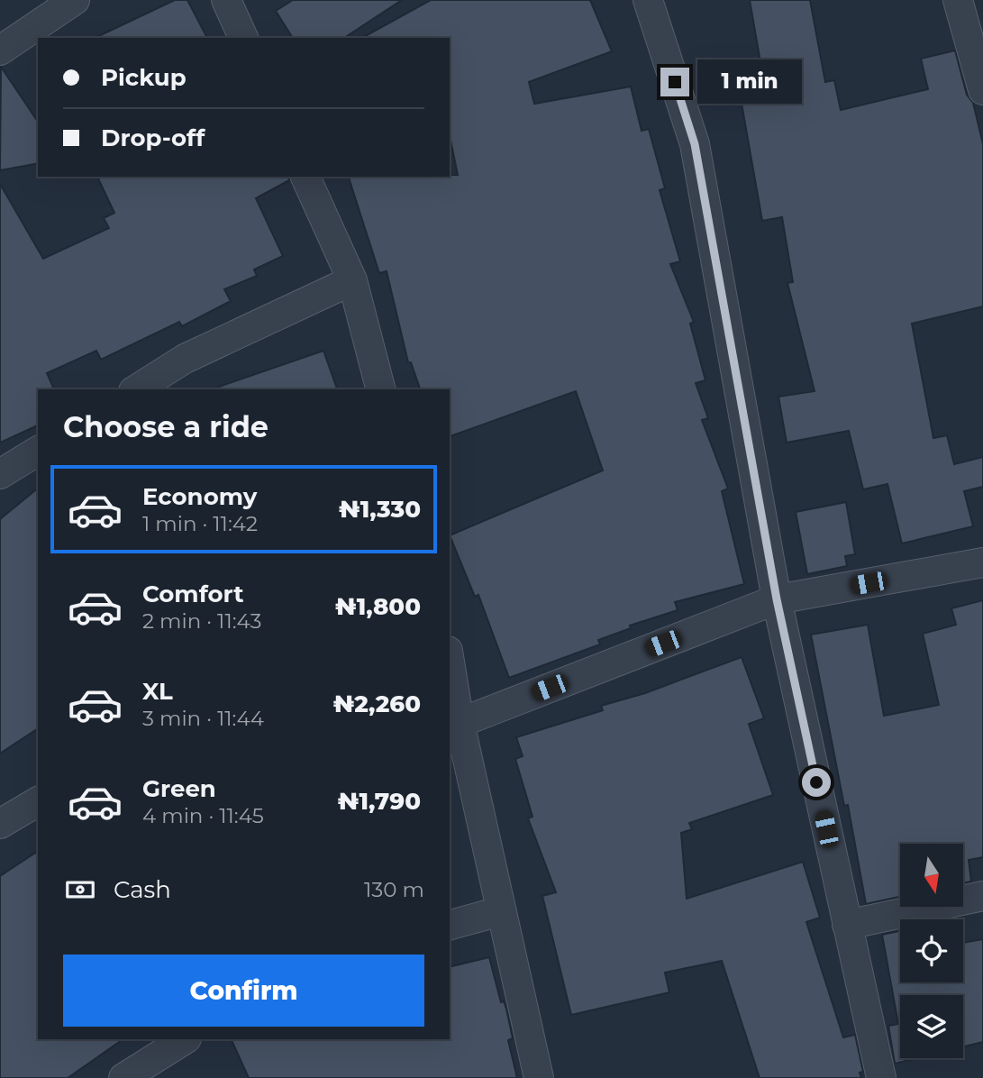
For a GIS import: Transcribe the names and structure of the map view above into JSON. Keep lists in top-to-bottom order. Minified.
{"north":"bottom","page":{"banner":["Pickup","Drop-off"],"bubble":"1 min","heading":"Choose a ride","list":[{"name":"Economy","note":"1 min · 11:42","value":"₦1,330"},{"name":"Comfort","note":"2 min · 11:43","value":"₦1,800"},{"name":"XL","note":"3 min · 11:44","value":"₦2,260"},{"name":"Green","note":"4 min · 11:45","value":"₦1,790"}],"pay":["Cash","130 m"],"buttons":"Confirm"}}
